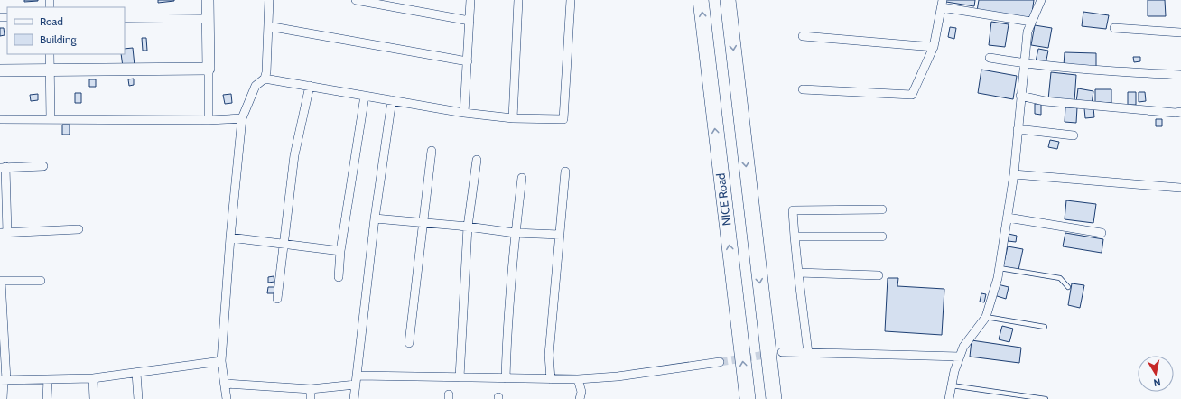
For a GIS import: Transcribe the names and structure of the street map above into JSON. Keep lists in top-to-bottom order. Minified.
{"streets":{"highway":["NICE Road"]},"legend":["Road","Building"],"north":"bottom"}
